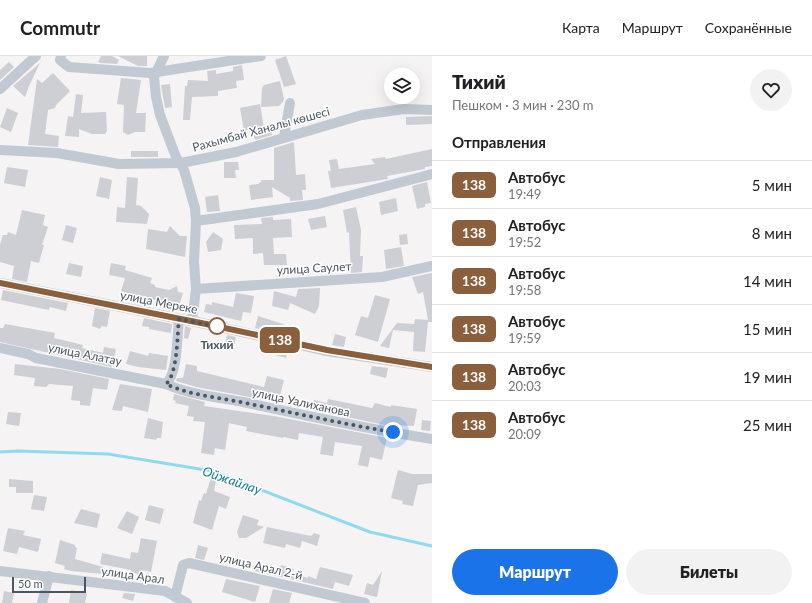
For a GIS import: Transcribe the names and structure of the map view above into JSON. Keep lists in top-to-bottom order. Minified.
{"streets":{"street":["Рахымбай Ханалы көшесі","улица Саулет","улица Мереке","улица Алатау","улица Уалиханова","улица Арал 2-й","улица Арал"]},"crossings":[["улица Алатау","улица Уалиханова"],["улица Арал 2-й","улица Арал"]],"water":["Ойжайлау"],"places":["Тихий"],"lines":["bus line 138"],"scale_bar":"50 m","page":{"header":"Commutr","nav":["Карта","Маршрут","Сохранённые"],"on_map":"138","heading":[["Тихий","Пешком · 3 мин · 230 m"],"Отправления"],"list":[{"mark":"138","name":"Автобус","note":"19:49","value":"5 мин"},{"mark":"138","name":"Автобус","note":"19:52","value":"8 мин"},{"mark":"138","name":"Автобус","note":"19:58","value":"14 мин"},{"mark":"138","name":"Автобус","note":"19:59","value":"15 мин"},{"mark":"138","name":"Автобус","note":"20:03","value":"19 мин"},{"mark":"138","name":"Автобус","note":"20:09","value":"25 мин"}],"buttons":["Маршрут","Билеты"],"scale":"50 m"}}
